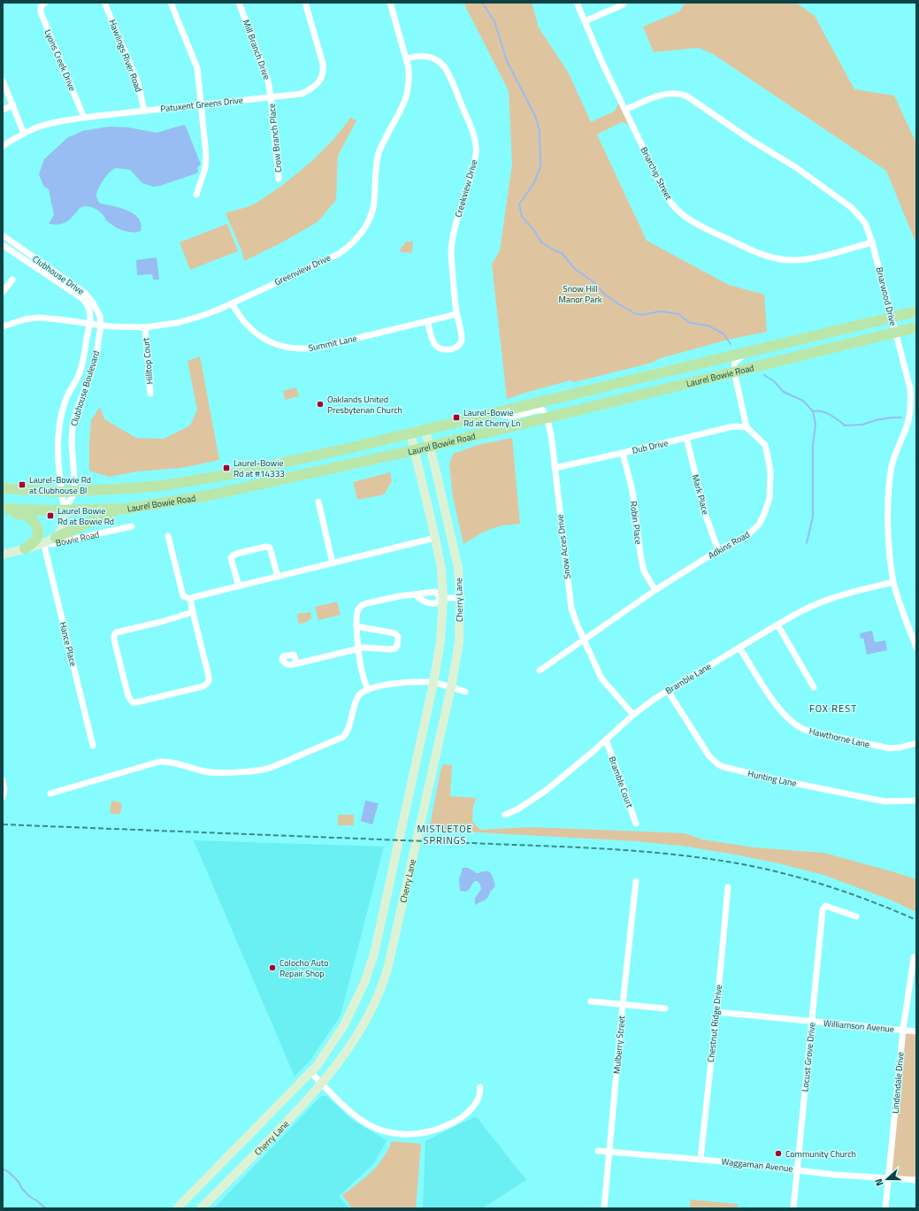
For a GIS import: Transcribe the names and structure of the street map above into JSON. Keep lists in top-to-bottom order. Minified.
{"streets":{"main road":["Laurel Bowie Road","Bowie Road","Cherry Lane"],"street":["Mill Branch Drive","Hawlings River Road","Lyons Creek Drive","Patuxent Greens Drive","Crow Branch Place","Briarchip Street","Creekview Drive","Greenview Drive","Clubhouse Drive","Briarwood Drive","Summit Lane","Hilltop Court","Clubhouse Boulevard","Dub Drive","Mark Place","Robin Place","Adkins Road","Snow Acres Drive","Hance Place","Bramble Lane","Hawthorne Lane","Hunting Lane","Bramble Court","Chestnut Ridge Drive","Williamson Avenue","Mulberry Street","Locust Grove Drive","Lindendale Drive","Waggaman Avenue"]},"crossings":[["Mill Branch Drive","Patuxent Greens Drive"],["Mill Branch Drive","Crow Branch Place"],["Hawlings River Road","Patuxent Greens Drive"],["Lyons Creek Drive","Patuxent Greens Drive"],["Patuxent Greens Drive","Crow Branch Place"],["Briarchip Street","Briarwood Drive"],["Creekview Drive","Greenview Drive"],["Creekview Drive","Summit Lane"],["Greenview Drive","Clubhouse Drive"],["Greenview Drive","Summit Lane"],["Greenview Drive","Hilltop Court"],["Greenview Drive","Clubhouse Boulevard"],["Clubhouse Drive","Clubhouse Boulevard"],["Briarwood Drive","Laurel Bowie Road"],["Briarwood Drive","Bramble Lane"],["Laurel Bowie Road","Clubhouse Boulevard"],["Laurel Bowie Road","Bowie Road"],["Laurel Bowie Road","Snow Acres Drive"],["Laurel Bowie Road","Cherry Lane"],["Clubhouse Boulevard","Bowie Road"],["Dub Drive","Mark Place"],["Dub Drive","Robin Place"],["Dub Drive","Adkins Road"],["Dub Drive","Snow Acres Drive"],["Mark Place","Adkins Road"],["Robin Place","Adkins Road"],["Bowie Road","Hance Place"],["Adkins Road","Snow Acres Drive"],["Snow Acres Drive","Bramble Lane"],["Bramble Lane","Hawthorne Lane"],["Bramble Lane","Hunting Lane"],["Bramble Lane","Bramble Court"],["Chestnut Ridge Drive","Williamson Avenue"],["Chestnut Ridge Drive","Waggaman Avenue"],["Williamson Avenue","Locust Grove Drive"],["Williamson Avenue","Lindendale Drive"],["Mulberry Street","Waggaman Avenue"],["Locust Grove Drive","Waggaman Avenue"],["Lindendale Drive","Waggaman Avenue"]],"districts":["FOX REST","MISTLETOE SPRINGS"],"parks":["Snow Hill Manor Park"],"places":{"other":["Oaklands United Presbyterian Church","Colocho Auto Repair Shop","Community Church"],"transit":["Laurel-Bowie Rd at Cherry Ln","Laurel-Bowie Rd at #14333","Laurel-Bowie Rd at Clubhouse Bl","Laurel Bowie Rd at Bowie Rd"]},"north":"left"}
